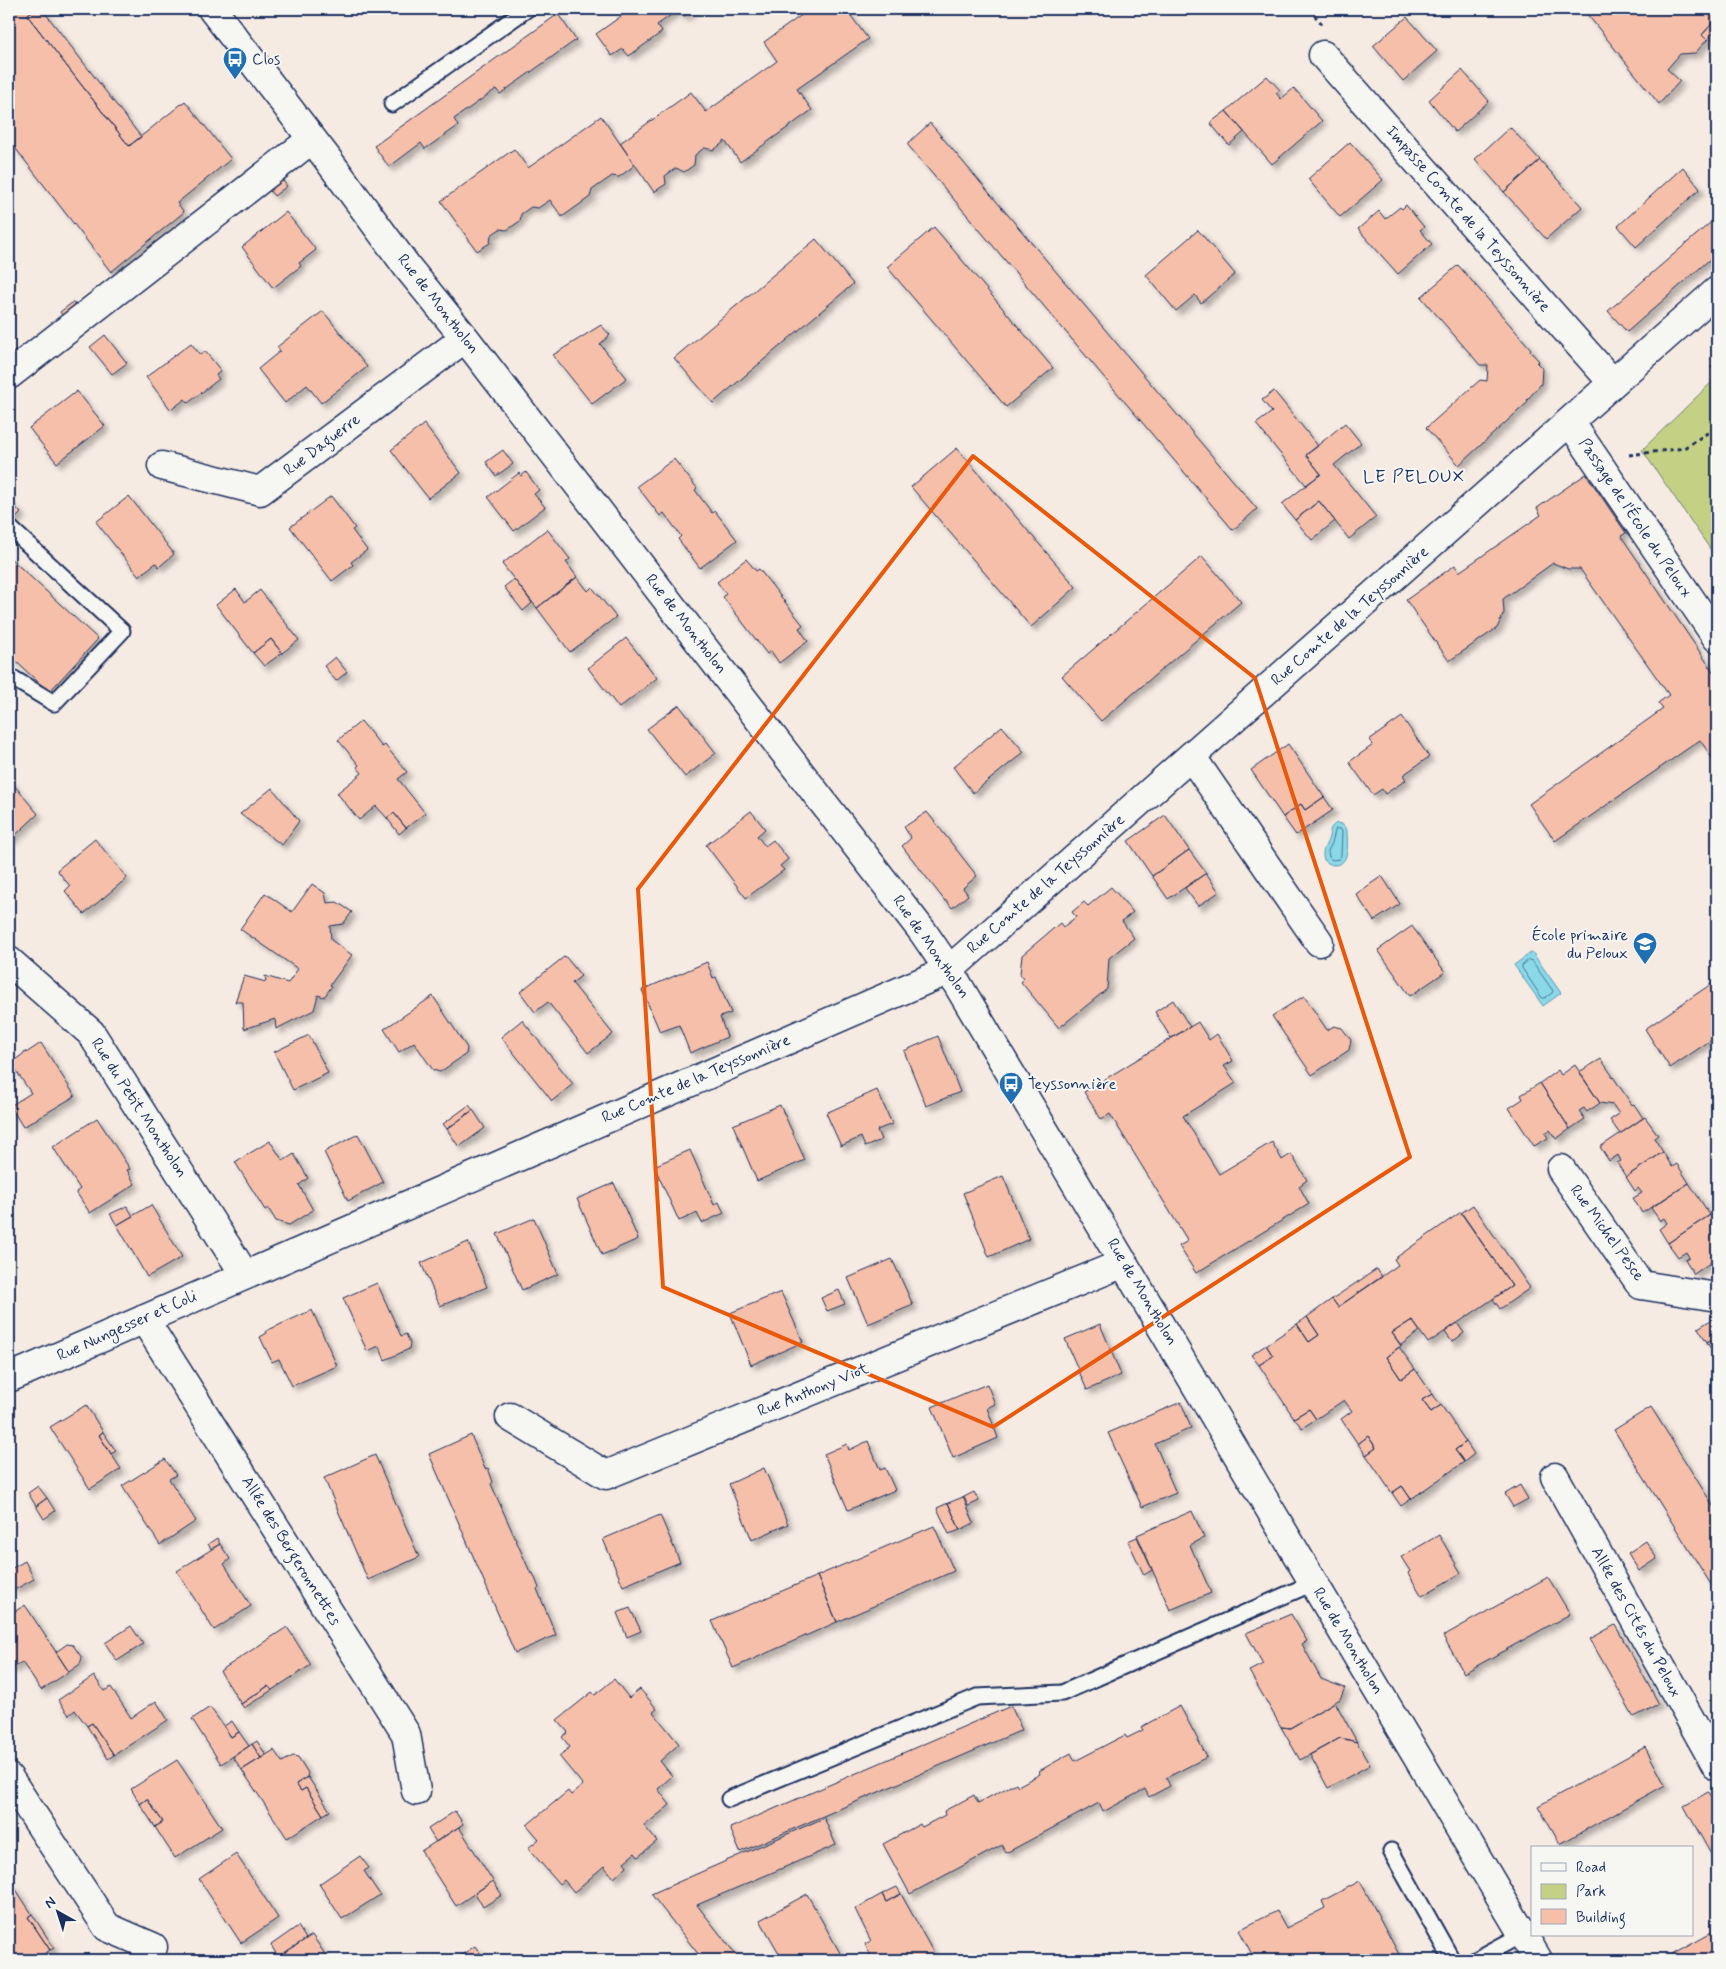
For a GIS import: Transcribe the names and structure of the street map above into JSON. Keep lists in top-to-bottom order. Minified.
{"streets":{"street":["Impasse Comte de la Teyssonnière","Rue de Montholon","Rue Daguerre","Passage de l'École du Peloux","Rue Comte de la Teyssonnière","Rue du Petit Montholon","Rue Michel Pesce","Rue Nungesser et Coli","Rue Anthony Viot","Allée des Bergeronnettes","Allée des Cités du Peloux"]},"crossings":[["Impasse Comte de la Teyssonnière","Rue Comte de la Teyssonnière"],["Rue de Montholon","Rue Daguerre"],["Rue de Montholon","Rue Comte de la Teyssonnière"],["Rue de Montholon","Rue Anthony Viot"],["Passage de l'École du Peloux","Rue Comte de la Teyssonnière"],["Rue Comte de la Teyssonnière","Rue du Petit Montholon"],["Rue Comte de la Teyssonnière","Rue Nungesser et Coli"],["Rue du Petit Montholon","Rue Nungesser et Coli"],["Rue Nungesser et Coli","Allée des Bergeronnettes"]],"districts":["LE PELOUX"],"places":{"bus stop":["Clos","Teyssonnière"],"school or university":["École primaire du Peloux"]},"legend":["Road","Park","Building"],"north":"top left"}
